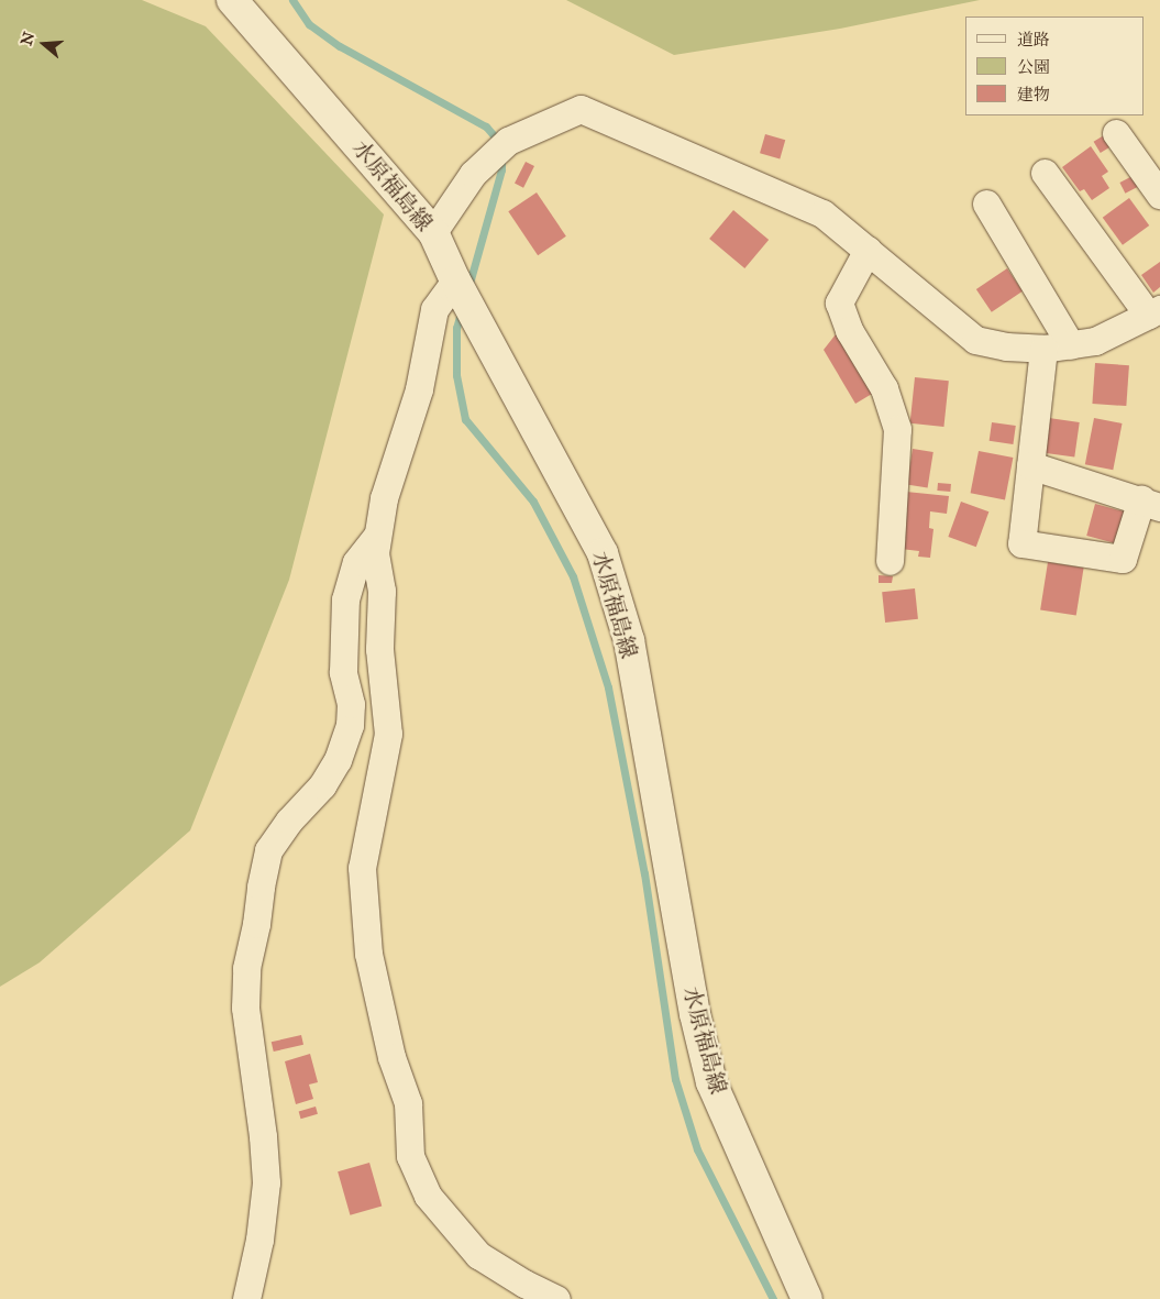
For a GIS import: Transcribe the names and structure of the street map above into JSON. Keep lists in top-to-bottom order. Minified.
{"streets":{"main road":["水原福島線"]},"legend":["道路","公園","建物"],"north":"left"}
